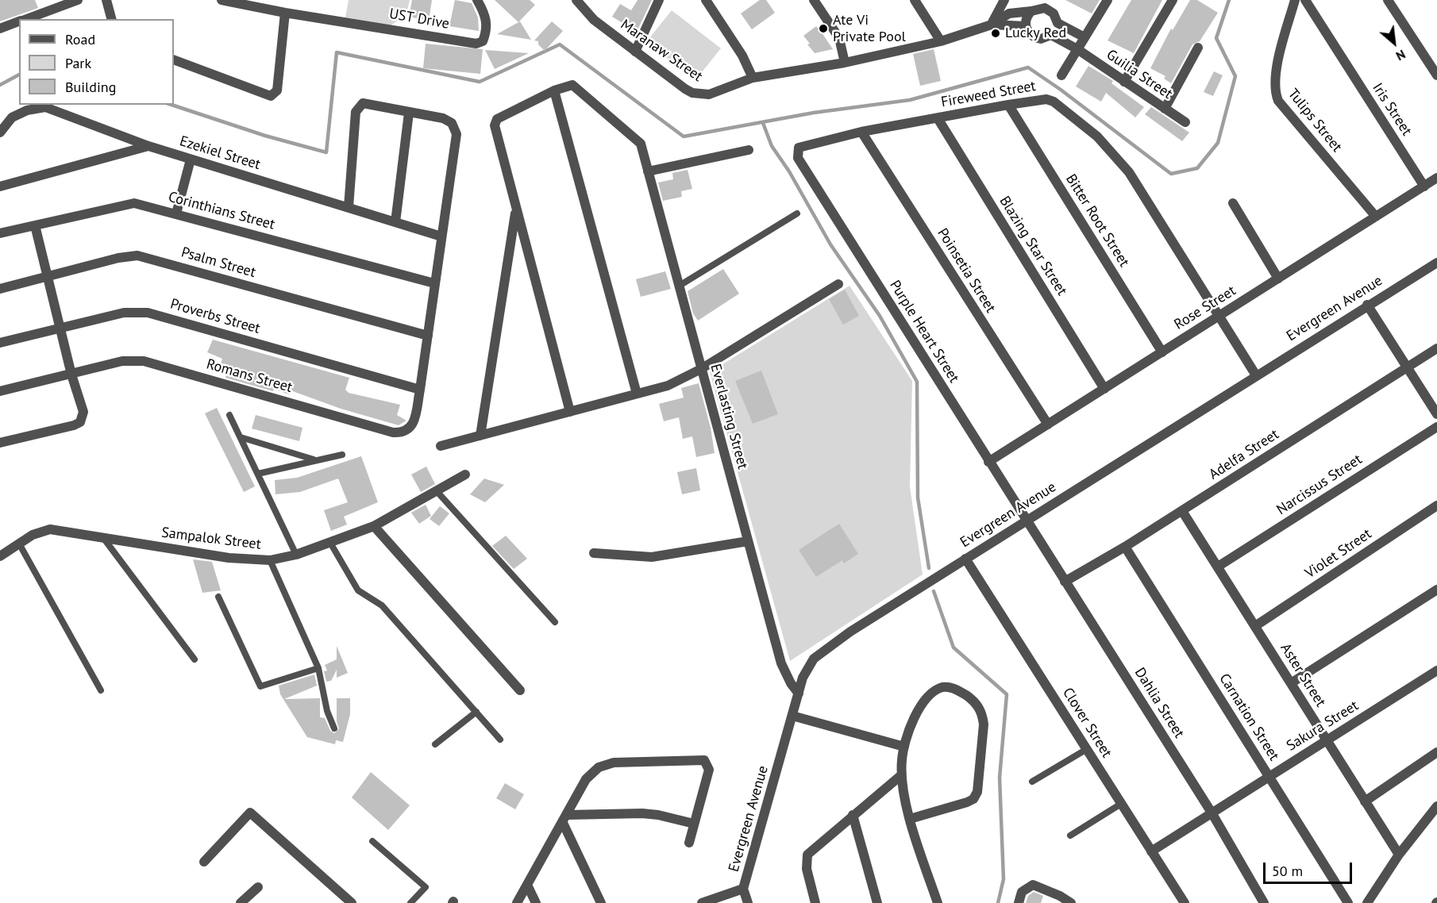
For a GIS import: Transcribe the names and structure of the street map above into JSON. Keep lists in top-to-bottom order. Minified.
{"streets":{"street":["UST Drive","Maranaw Street","Guilia Street","Fireweed Street","Iris Street","Tulips Street","Ezekiel Street","Corinthians Street","Bitter Root Street","Blazing Star Street","Psalm Street","Poinsetia Street","Rose Street","Evergreen Avenue","Proverbs Street","Purple Heart Street","Romans Street","Everlasting Street","Adelfa Street","Narcissus Street","Sampalok Street","Violet Street","Aster Street","Dahlia Street","Carnation Street","Clover Street","Sakura Street"]},"crossings":[["Fireweed Street","Bitter Root Street"],["Fireweed Street","Blazing Star Street"],["Fireweed Street","Poinsetia Street"],["Fireweed Street","Rose Street"],["Fireweed Street","Evergreen Avenue"],["Fireweed Street","Purple Heart Street"],["Iris Street","Rose Street"],["Tulips Street","Rose Street"],["Bitter Root Street","Rose Street"],["Blazing Star Street","Rose Street"],["Poinsetia Street","Rose Street"],["Rose Street","Purple Heart Street"],["Evergreen Avenue","Purple Heart Street"],["Evergreen Avenue","Everlasting Street"],["Evergreen Avenue","Dahlia Street"],["Evergreen Avenue","Clover Street"],["Proverbs Street","Romans Street"],["Purple Heart Street","Dahlia Street"],["Adelfa Street","Aster Street"],["Adelfa Street","Dahlia Street"],["Adelfa Street","Carnation Street"],["Narcissus Street","Aster Street"],["Violet Street","Aster Street"],["Aster Street","Sakura Street"],["Dahlia Street","Sakura Street"],["Carnation Street","Sakura Street"],["Clover Street","Sakura Street"]],"places":["Ate Vi Private Pool","Lucky Red"],"legend":["Road","Park","Building"],"scale_bar":"50 m","north":"bottom right"}
